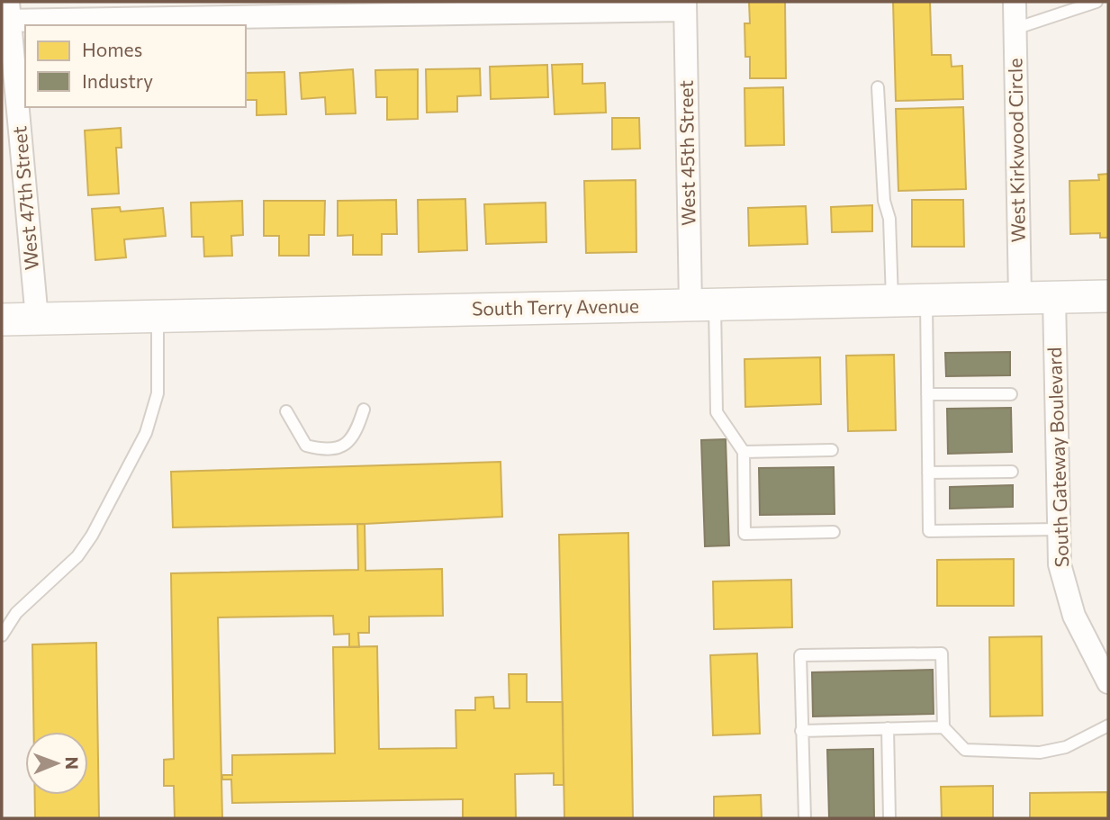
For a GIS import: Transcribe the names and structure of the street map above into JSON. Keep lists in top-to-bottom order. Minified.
{"streets":{"street":["West Kirkwood Circle","West 45th Street","West 47th Street","South Terry Avenue","South Gateway Boulevard"]},"crossings":[["West Kirkwood Circle","South Terry Avenue"],["West 45th Street","South Terry Avenue"],["West 47th Street","South Terry Avenue"],["South Terry Avenue","South Gateway Boulevard"]],"legend":["Homes","Industry"],"north":"right"}
